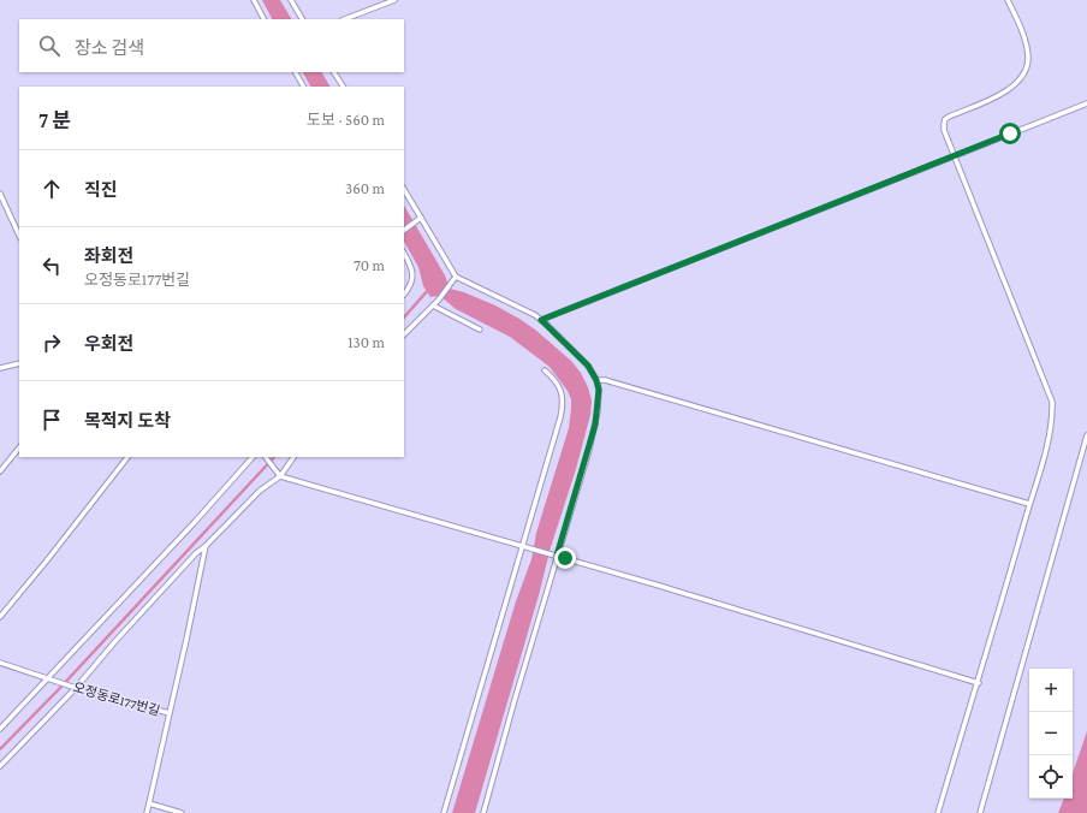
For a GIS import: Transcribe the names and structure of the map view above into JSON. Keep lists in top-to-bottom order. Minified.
{"streets":{"lane":["오정동로177번길"]},"page":{"search":"장소 검색","heading":["7 분","도보 · 560 m"],"list":[["직진","360 m"],["좌회전","오정동로177번길","70 m"],["우회전","130 m"],"목적지 도착"],"map_buttons":["+","−"]}}
